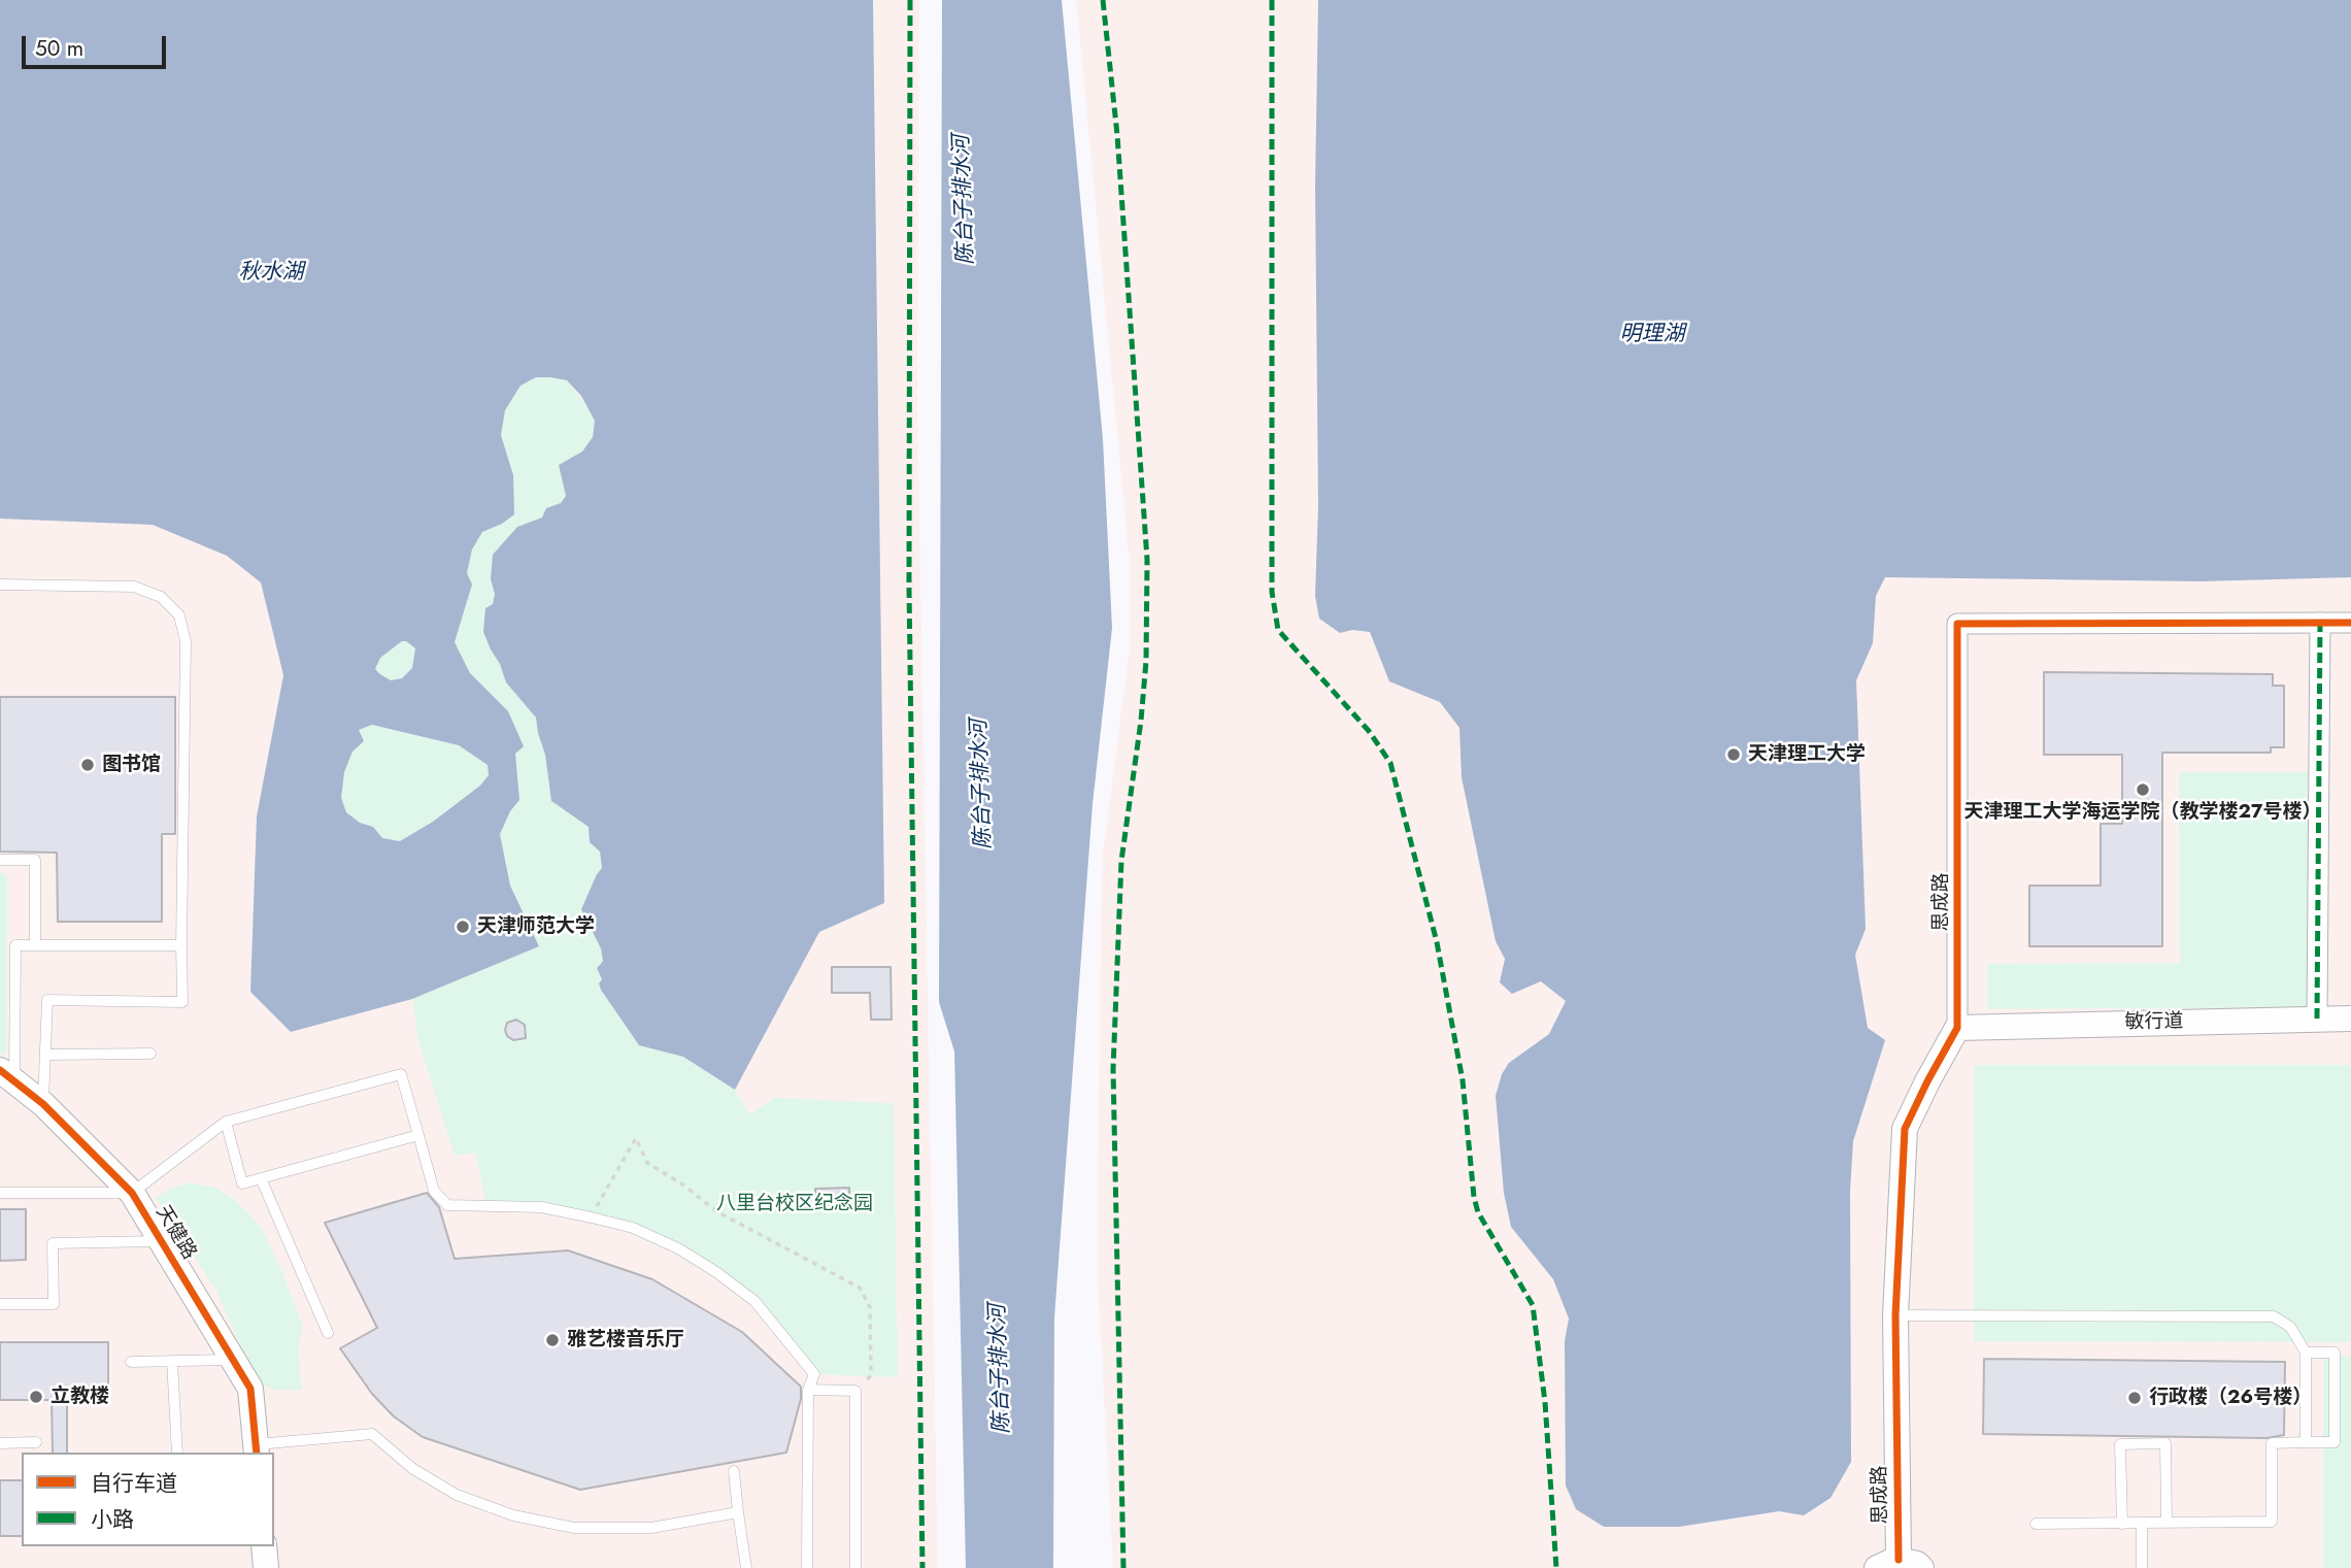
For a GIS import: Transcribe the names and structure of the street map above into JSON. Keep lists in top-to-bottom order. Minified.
{"streets":{"street":["思成路","敏行道","天健路"]},"crossings":[["思成路","敏行道"]],"water":["陈台子排水河","秋水湖","明理湖"],"parks":["八里台校区纪念园"],"places":["天津理工大学","图书馆","天津理工大学海运学院（教学楼27号楼）","天津师范大学","雅艺楼音乐厅","立教楼","行政楼（26号楼）"],"legend":["自行车道","小路"],"scale_bar":"50 m"}
